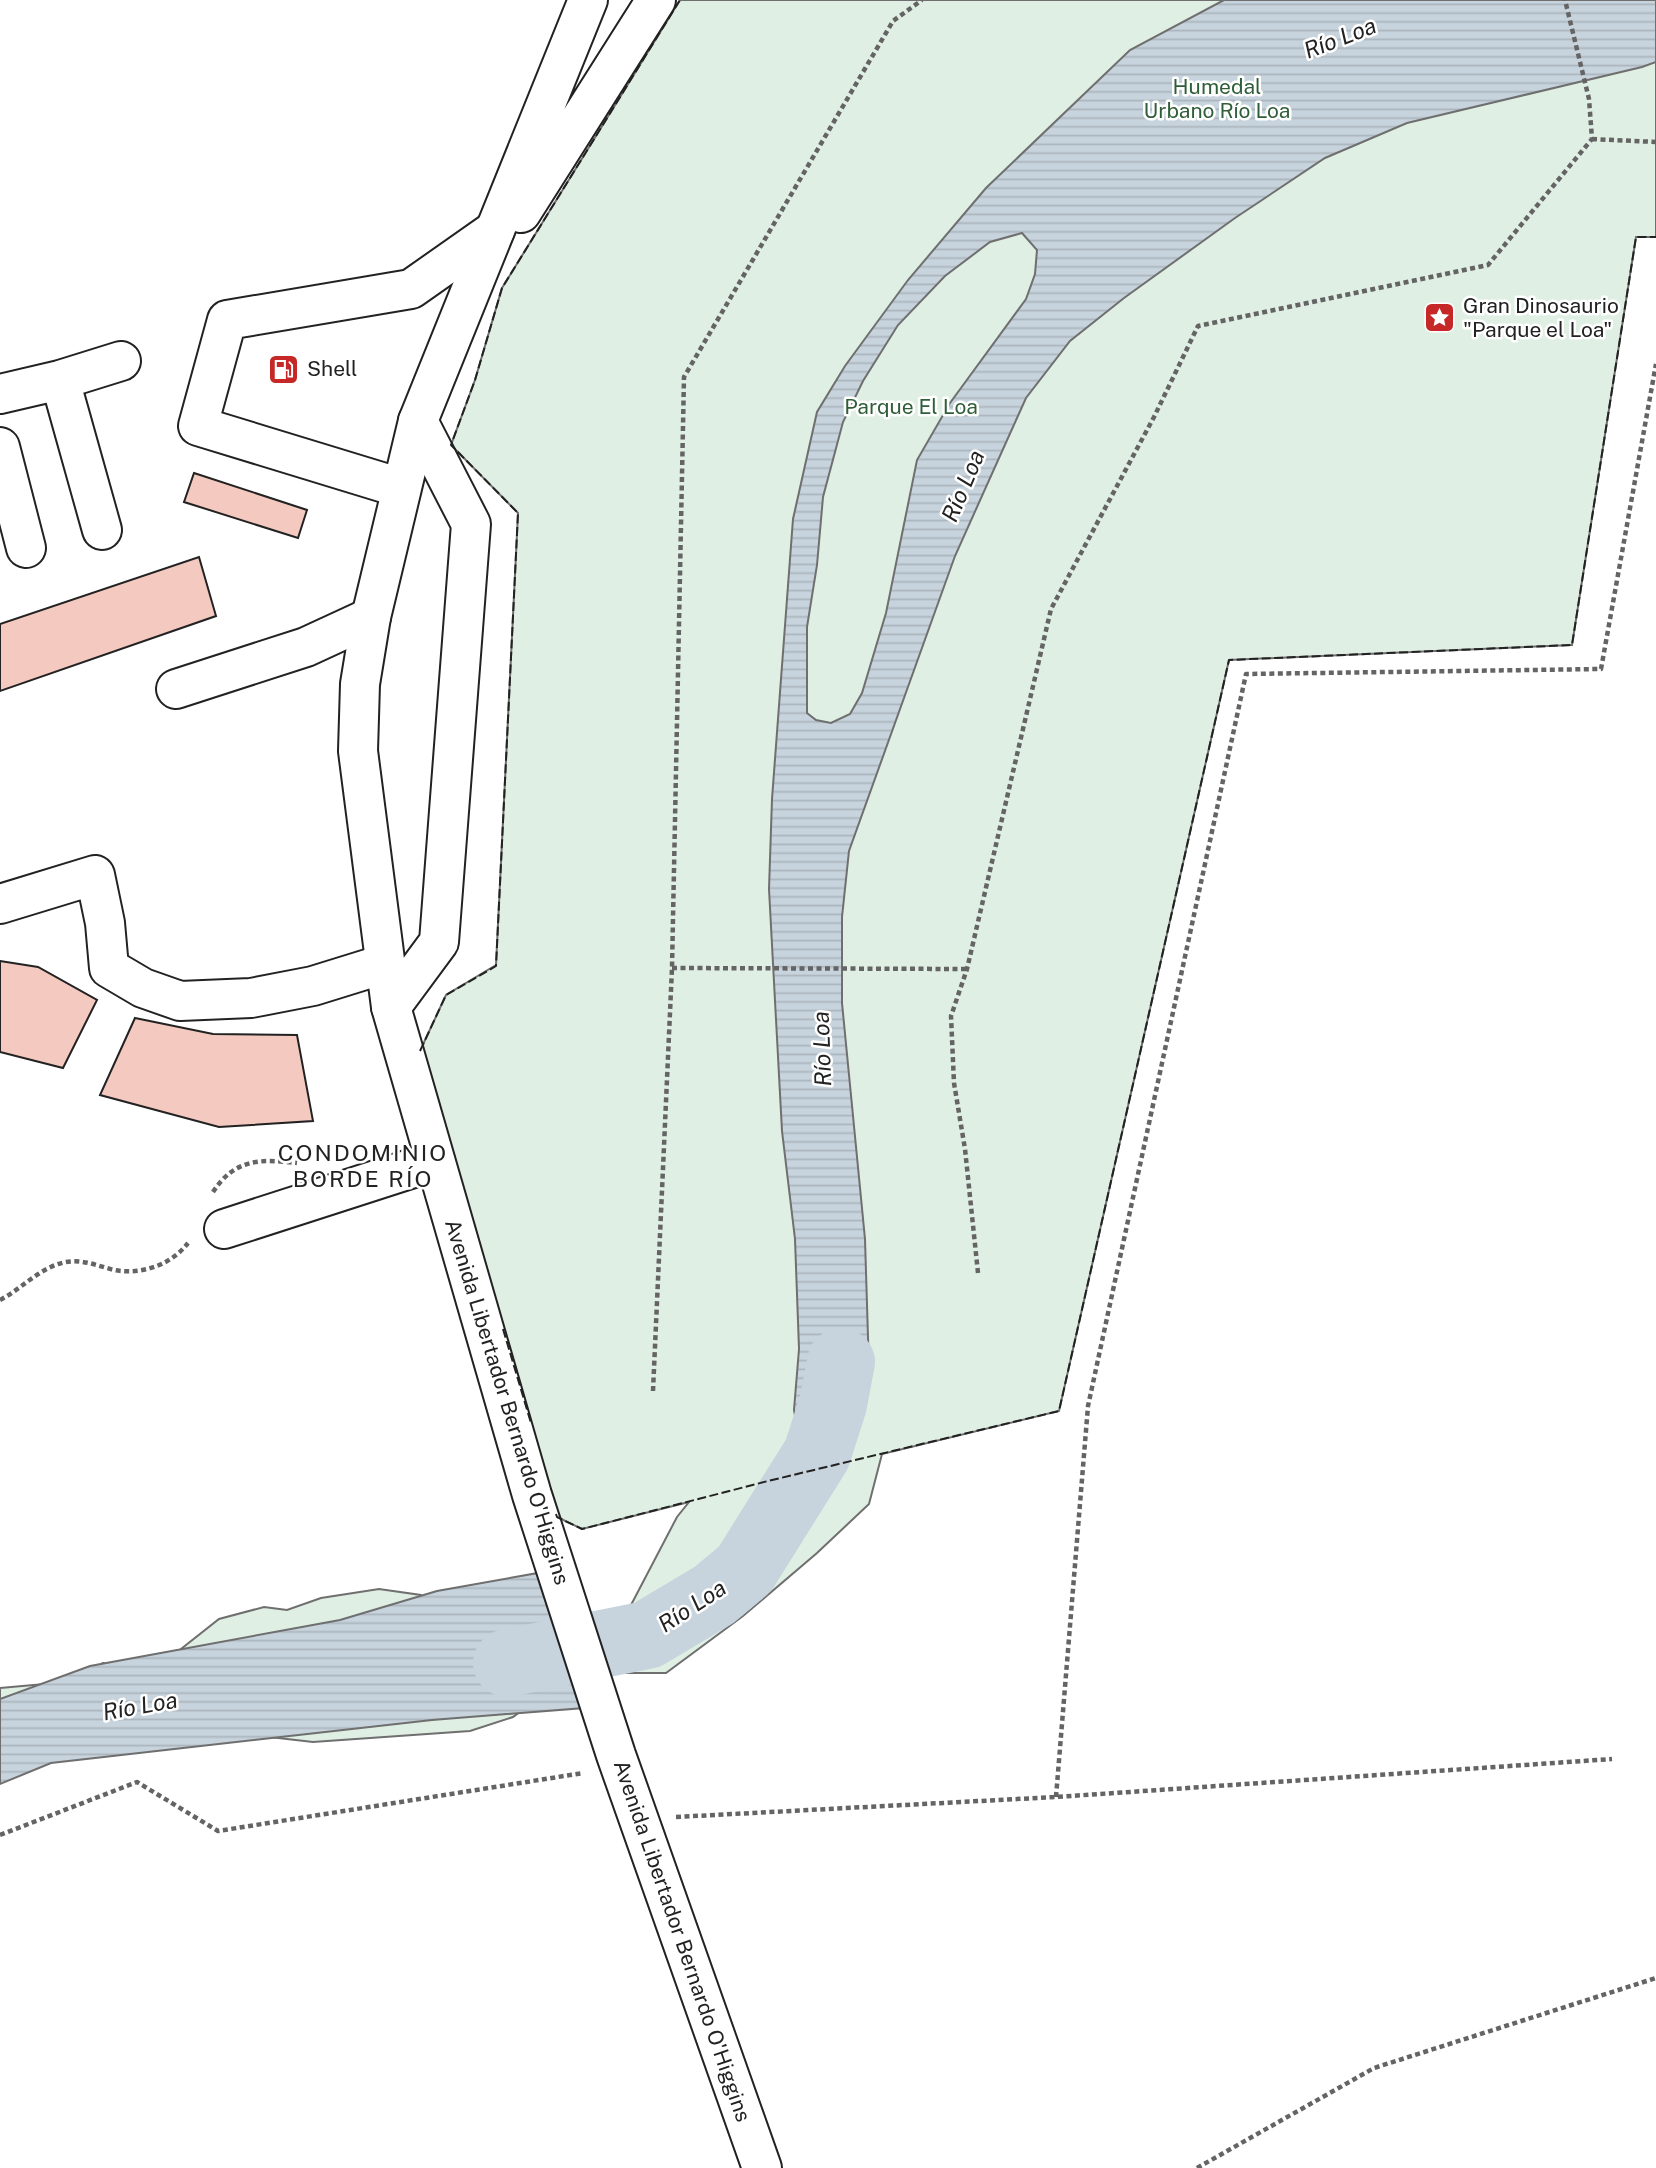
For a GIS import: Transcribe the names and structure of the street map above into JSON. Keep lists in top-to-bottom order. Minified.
{"streets":{"main road":["Avenida Libertador Bernardo O'Higgins"]},"districts":["CONDOMINIO BORDE RÍO"],"water":["Río Loa"],"parks":["Humedal Urbano Río Loa","Parque El Loa"],"places":{"place":["Gran Dinosaurio \"Parque el Loa\""],"fuel station":["Shell"]}}
